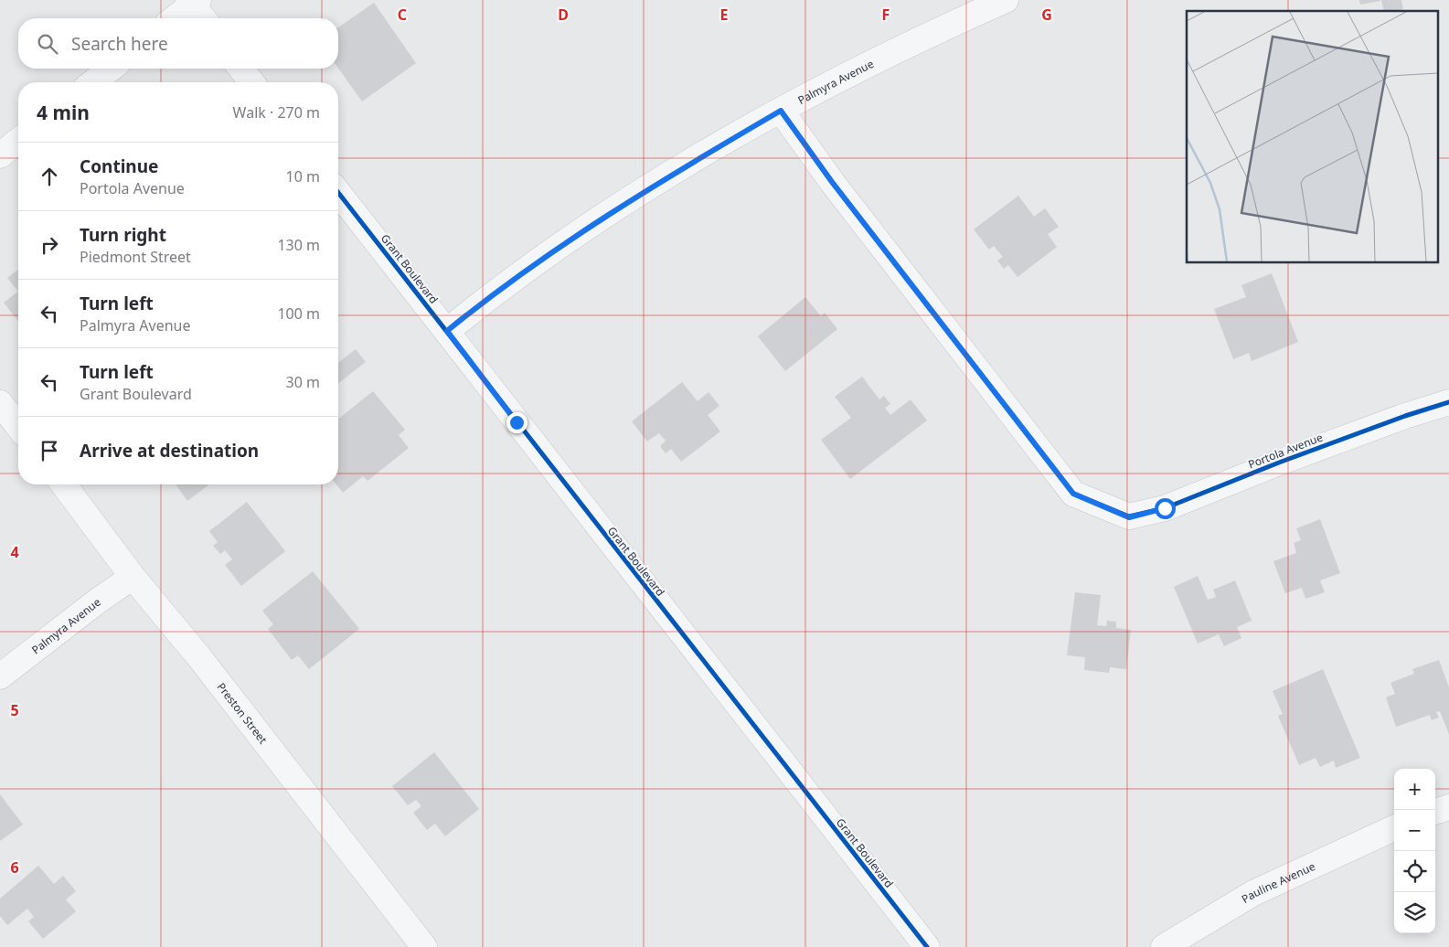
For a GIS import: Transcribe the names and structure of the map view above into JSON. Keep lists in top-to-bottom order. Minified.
{"streets":{"street":["Palmyra Avenue","Grant Boulevard","Portola Avenue","Preston Street","Pauline Avenue"]},"crossings":[["Palmyra Avenue","Grant Boulevard"],["Palmyra Avenue","Portola Avenue"],["Palmyra Avenue","Preston Street"]],"page":{"search":"Search here","heading":["4 min","Walk · 270 m"],"list":[["Continue","Portola Avenue","10 m"],["Turn right","Piedmont Street","130 m"],["Turn left","Palmyra Avenue","100 m"],["Turn left","Grant Boulevard","30 m"],"Arrive at destination"],"map_buttons":["+","−"]},"grid":{"columns":["C","D","E","F","G"],"rows":["4","5","6"]}}
